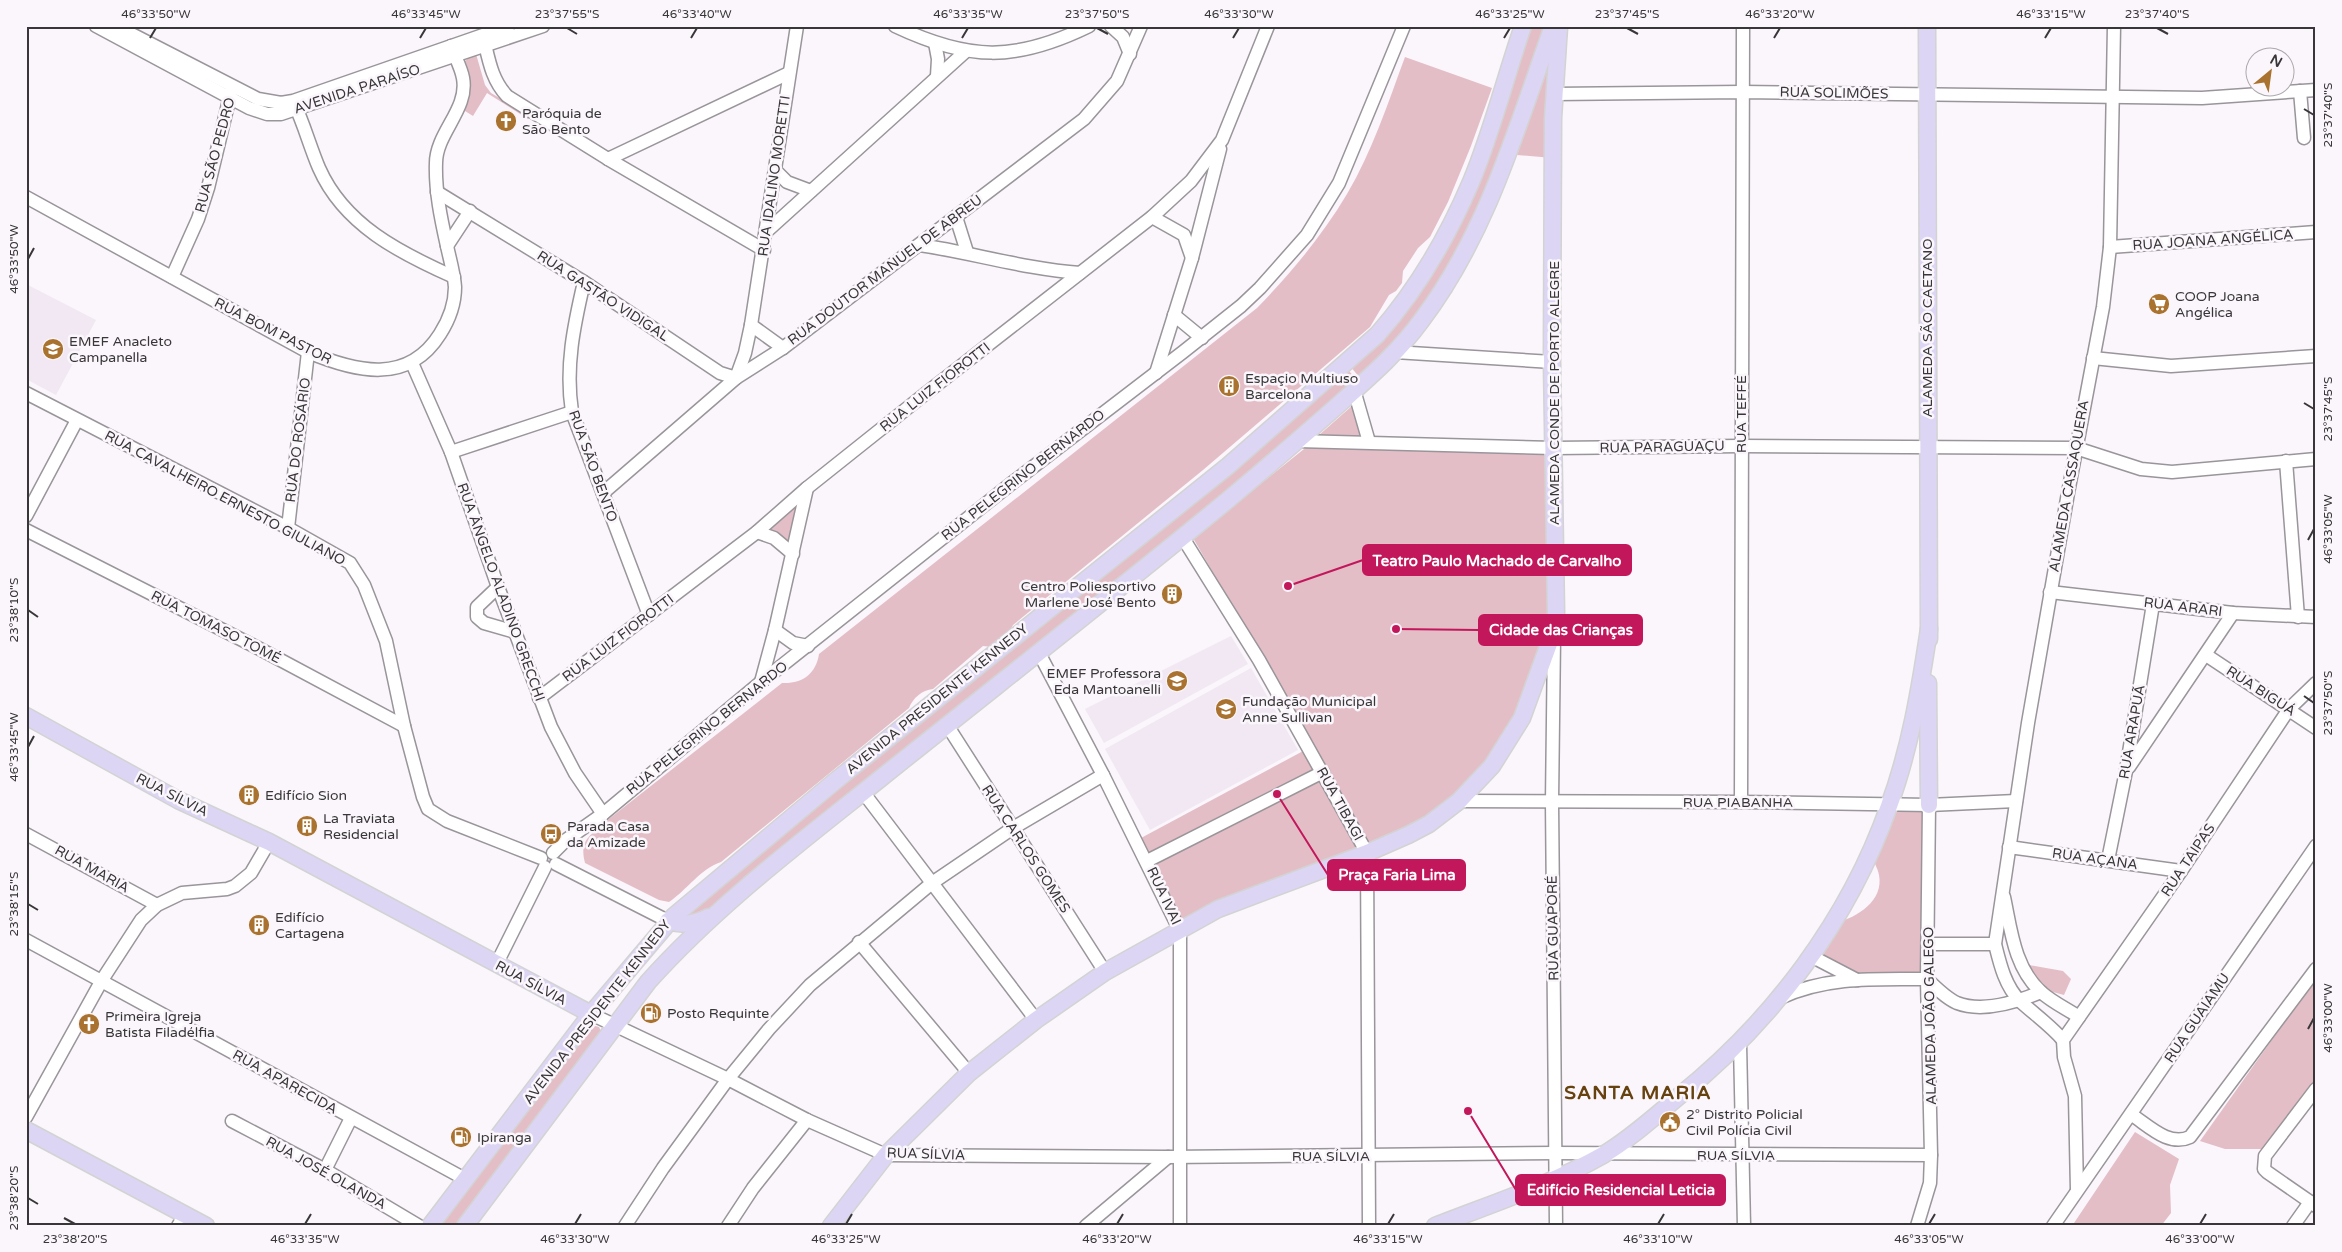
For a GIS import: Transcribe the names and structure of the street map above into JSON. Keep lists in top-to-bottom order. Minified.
{"streets":{"main road":["ALAMEDA SÃO CAETANO","ALAMEDA CONDE DE PORTO ALEGRE","AVENIDA PRESIDENTE KENNEDY","RUA SÍLVIA"],"street":["AVENIDA PARAÍSO","RUA SOLIMÕES","RUA SÃO PEDRO","RUA IDALINO MORETTI","RUA JOANA ANGÉLICA","RUA DOUTOR MANUEL DE ABREU","RUA GASTÃO VIDIGAL","RUA BOM PASTOR","RUA LUIZ FIOROTTI","RUA TEFFÉ","RUA DO ROSÁRIO","RUA PARAGUAÇU","RUA SÃO BENTO","RUA PELEGRINO BERNARDO","ALAMEDA CASSAQUERA","RUA CAVALHEIRO ERNESTO GIULIANO","RUA ÂNGELO ALADINO GRECCHI","RUA ARARI","RUA TOMASO TOMÉ","RUA BIGUÁ","RUA ARAPUÃ","RUA PIABANHA","RUA TIBAGI","RUA CARLOS GOMES","RUA AÇANA","RUA TAIPAS","RUA MARIA","RUA IVAI","RUA GUAPORÉ","ALAMEDA JOÃO GALEGO","RUA GUAIAMU","RUA APARECIDA","RUA JOSÉ OLANDA"]},"crossings":[["AVENIDA PARAÍSO","RUA SÃO PEDRO"],["RUA SOLIMÕES","ALAMEDA SÃO CAETANO"],["RUA SOLIMÕES","ALAMEDA CONDE DE PORTO ALEGRE"],["RUA SOLIMÕES","RUA TEFFÉ"],["RUA SOLIMÕES","ALAMEDA CASSAQUERA"],["RUA SÃO PEDRO","RUA BOM PASTOR"],["RUA IDALINO MORETTI","RUA DOUTOR MANUEL DE ABREU"],["RUA IDALINO MORETTI","RUA GASTÃO VIDIGAL"],["RUA JOANA ANGÉLICA","ALAMEDA CASSAQUERA"],["RUA DOUTOR MANUEL DE ABREU","RUA GASTÃO VIDIGAL"],["RUA DOUTOR MANUEL DE ABREU","RUA SÃO BENTO"],["RUA GASTÃO VIDIGAL","RUA SÃO BENTO"],["ALAMEDA SÃO CAETANO","RUA PARAGUAÇU"],["ALAMEDA SÃO CAETANO","RUA SÍLVIA"],["ALAMEDA SÃO CAETANO","RUA PIABANHA"],["ALAMEDA SÃO CAETANO","RUA GUAPORÉ"],["ALAMEDA SÃO CAETANO","ALAMEDA JOÃO GALEGO"],["RUA BOM PASTOR","RUA DO ROSÁRIO"],["RUA BOM PASTOR","RUA ÂNGELO ALADINO GRECCHI"],["RUA LUIZ FIOROTTI","RUA SÃO BENTO"],["RUA LUIZ FIOROTTI","RUA ÂNGELO ALADINO GRECCHI"],["ALAMEDA CONDE DE PORTO ALEGRE","RUA PARAGUAÇU"],["ALAMEDA CONDE DE PORTO ALEGRE","RUA SÍLVIA"],["ALAMEDA CONDE DE PORTO ALEGRE","RUA PIABANHA"],["ALAMEDA CONDE DE PORTO ALEGRE","RUA TIBAGI"],["ALAMEDA CONDE DE PORTO ALEGRE","RUA CARLOS GOMES"],["ALAMEDA CONDE DE PORTO ALEGRE","RUA IVAI"],["ALAMEDA CONDE DE PORTO ALEGRE","RUA GUAPORÉ"],["RUA TEFFÉ","RUA PARAGUAÇU"],["RUA TEFFÉ","RUA PIABANHA"],["RUA DO ROSÁRIO","RUA CAVALHEIRO ERNESTO GIULIANO"],["RUA PARAGUAÇU","ALAMEDA CASSAQUERA"],["RUA PARAGUAÇU","AVENIDA PRESIDENTE KENNEDY"],["RUA PELEGRINO BERNARDO","RUA CAVALHEIRO ERNESTO GIULIANO"],["RUA PELEGRINO BERNARDO","RUA ÂNGELO ALADINO GRECCHI"],["RUA PELEGRINO BERNARDO","RUA SÍLVIA"],["ALAMEDA CASSAQUERA","RUA ARARI"],["ALAMEDA CASSAQUERA","RUA PIABANHA"],["ALAMEDA CASSAQUERA","RUA AÇANA"],["RUA CAVALHEIRO ERNESTO GIULIANO","RUA TOMASO TOMÉ"],["RUA CAVALHEIRO ERNESTO GIULIANO","AVENIDA PRESIDENTE KENNEDY"],["RUA ARARI","RUA ARAPUÃ"],["RUA BIGUÁ","RUA TAIPAS"],["AVENIDA PRESIDENTE KENNEDY","RUA SÍLVIA"],["AVENIDA PRESIDENTE KENNEDY","RUA TIBAGI"],["AVENIDA PRESIDENTE KENNEDY","RUA CARLOS GOMES"],["AVENIDA PRESIDENTE KENNEDY","RUA IVAI"],["AVENIDA PRESIDENTE KENNEDY","RUA APARECIDA"],["RUA ARAPUÃ","RUA AÇANA"],["RUA SÍLVIA","RUA TIBAGI"],["RUA SÍLVIA","RUA IVAI"],["RUA SÍLVIA","RUA GUAPORÉ"],["RUA SÍLVIA","ALAMEDA JOÃO GALEGO"],["RUA PIABANHA","RUA GUAPORÉ"],["RUA PIABANHA","ALAMEDA JOÃO GALEGO"],["RUA AÇANA","RUA TAIPAS"]],"districts":["SANTA MARIA"],"places":{"church":["Paróquia de São Bento","Primeira Igreja Batista Filadélfia"],"supermarket":["COOP Joana Angélica"],"school or university":["EMEF Anacleto Campanella","EMEF Professora Eda Mantoanelli","Fundação Municipal Anne Sullivan"],"building":["Espaçio Multiuso Barcelona","Centro Poliesportivo Marlene José Bento","Edifício Sion","La Traviata Residencial","Edifício Cartagena"],"other":["Teatro Paulo Machado de Carvalho","Cidade das Crianças","Praça Faria Lima","Edifício Residencial Leticia"],"bus stop":["Parada Casa da Amizade"],"fuel station":["Posto Requinte","Ipiranga"],"public building":["2° Distrito Policial Civil Polícia Civil"]},"north":"top right","coordinates":["46°33'50\"W","46°33'45\"W","23°37'55\"S","46°33'40\"W","46°33'35\"W","23°37'50\"S","46°33'30\"W","46°33'25\"W","23°37'45\"S","46°33'20\"W","46°33'15\"W","23°37'40\"S","46°33'05\"W","23°38'10\"S","23°38'15\"S","46°33'00\"W","23°38'20\"S","46°33'10\"W"]}
